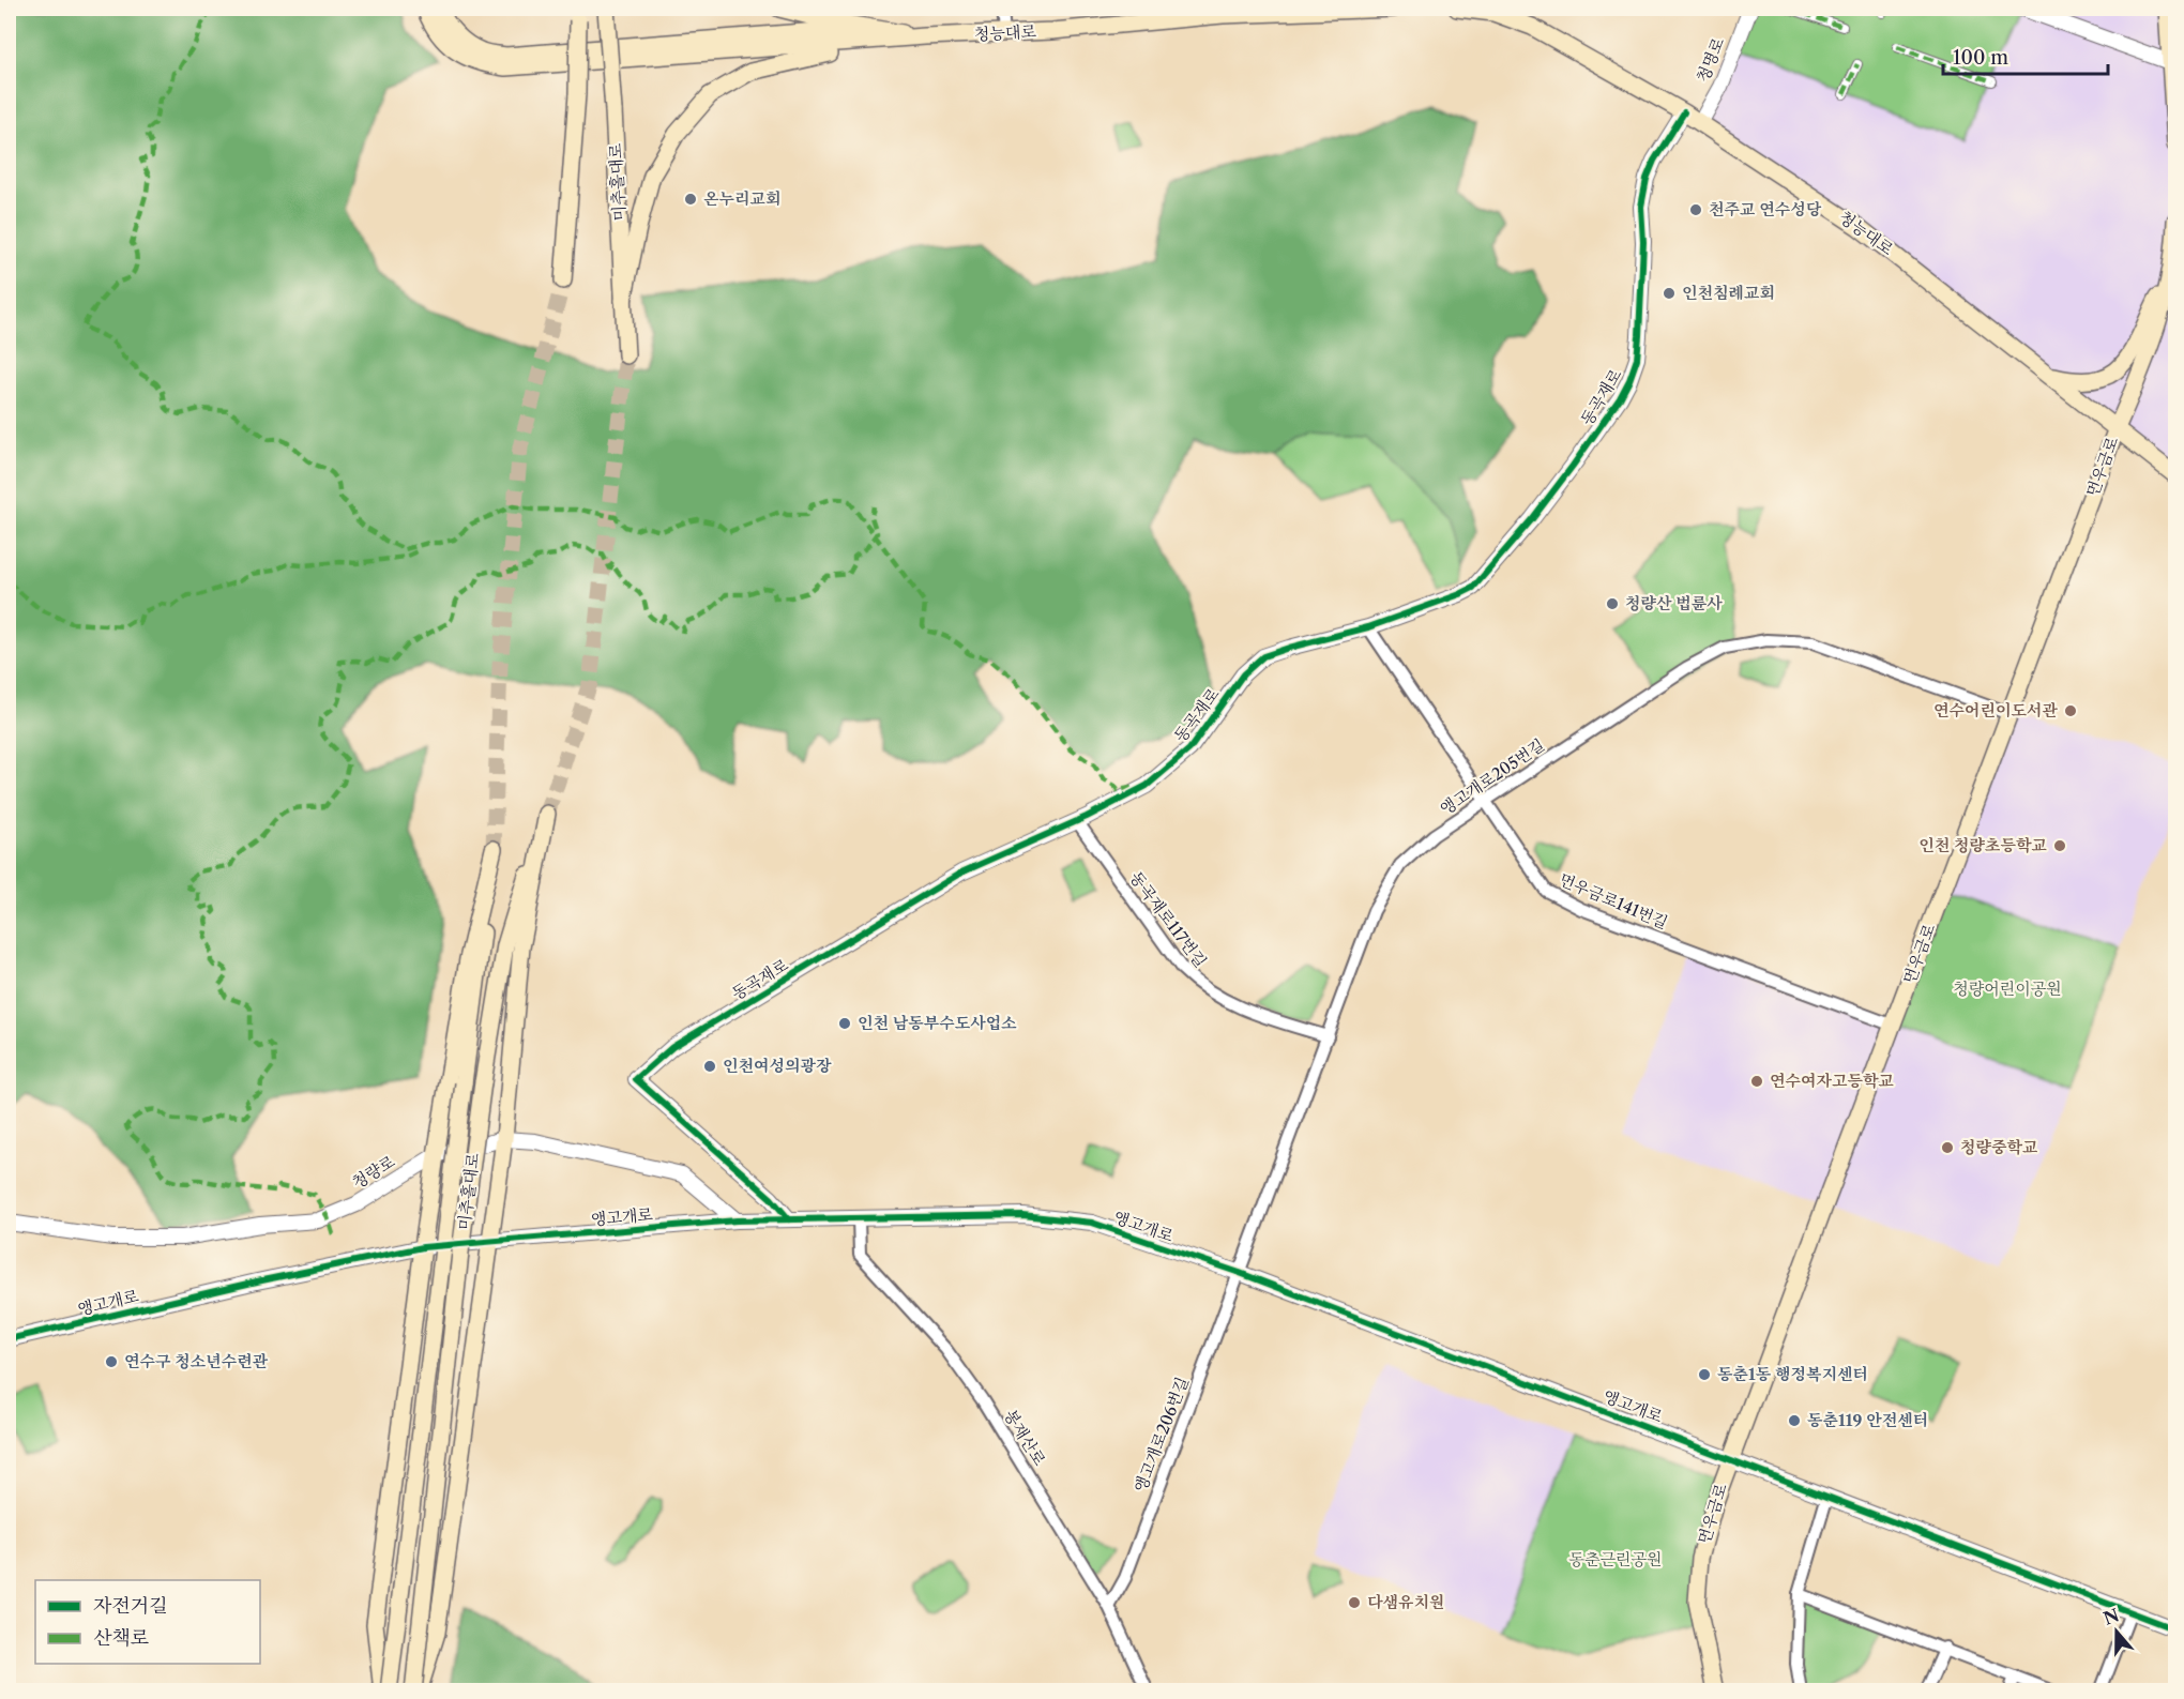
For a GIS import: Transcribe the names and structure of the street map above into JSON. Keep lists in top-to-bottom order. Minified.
{"streets":{"main road":["청능대로","미추홀대로","먼우금로"],"street":["청명로","동곡재로","앵고개로205번길","먼우금로141번길","동곡재로117번길","청량로","앵고개로","앵고개로206번길","봉재산로"]},"crossings":[["청능대로","청명로"],["청능대로","동곡재로"],["청능대로","먼우금로"],["미추홀대로","청량로"],["동곡재로","먼우금로141번길"],["동곡재로","동곡재로117번길"],["동곡재로","앵고개로"],["먼우금로","앵고개로205번길"],["먼우금로","먼우금로141번길"],["먼우금로","앵고개로"],["앵고개로205번길","먼우금로141번길"],["앵고개로205번길","동곡재로117번길"],["앵고개로205번길","앵고개로"],["앵고개로205번길","앵고개로206번길"],["청량로","앵고개로"],["앵고개로","앵고개로206번길"],["앵고개로","봉재산로"],["앵고개로206번길","봉재산로"]],"parks":["청량어린이공원","동춘근린공원"],"places":["온누리교회","천주교 연수성당","인천침례교회","청량산 법륜사","연수어린이도서관","인천 청량초등학교","인천 남동부수도사업소","인천여성의광장","연수여자고등학교","청량중학교","연수구 청소년수련관","동춘1동 행정복지센터","동춘119 안전센터","다샘유치원"],"legend":["자전거길","산책로"],"scale_bar":"100 m","north":"top"}
